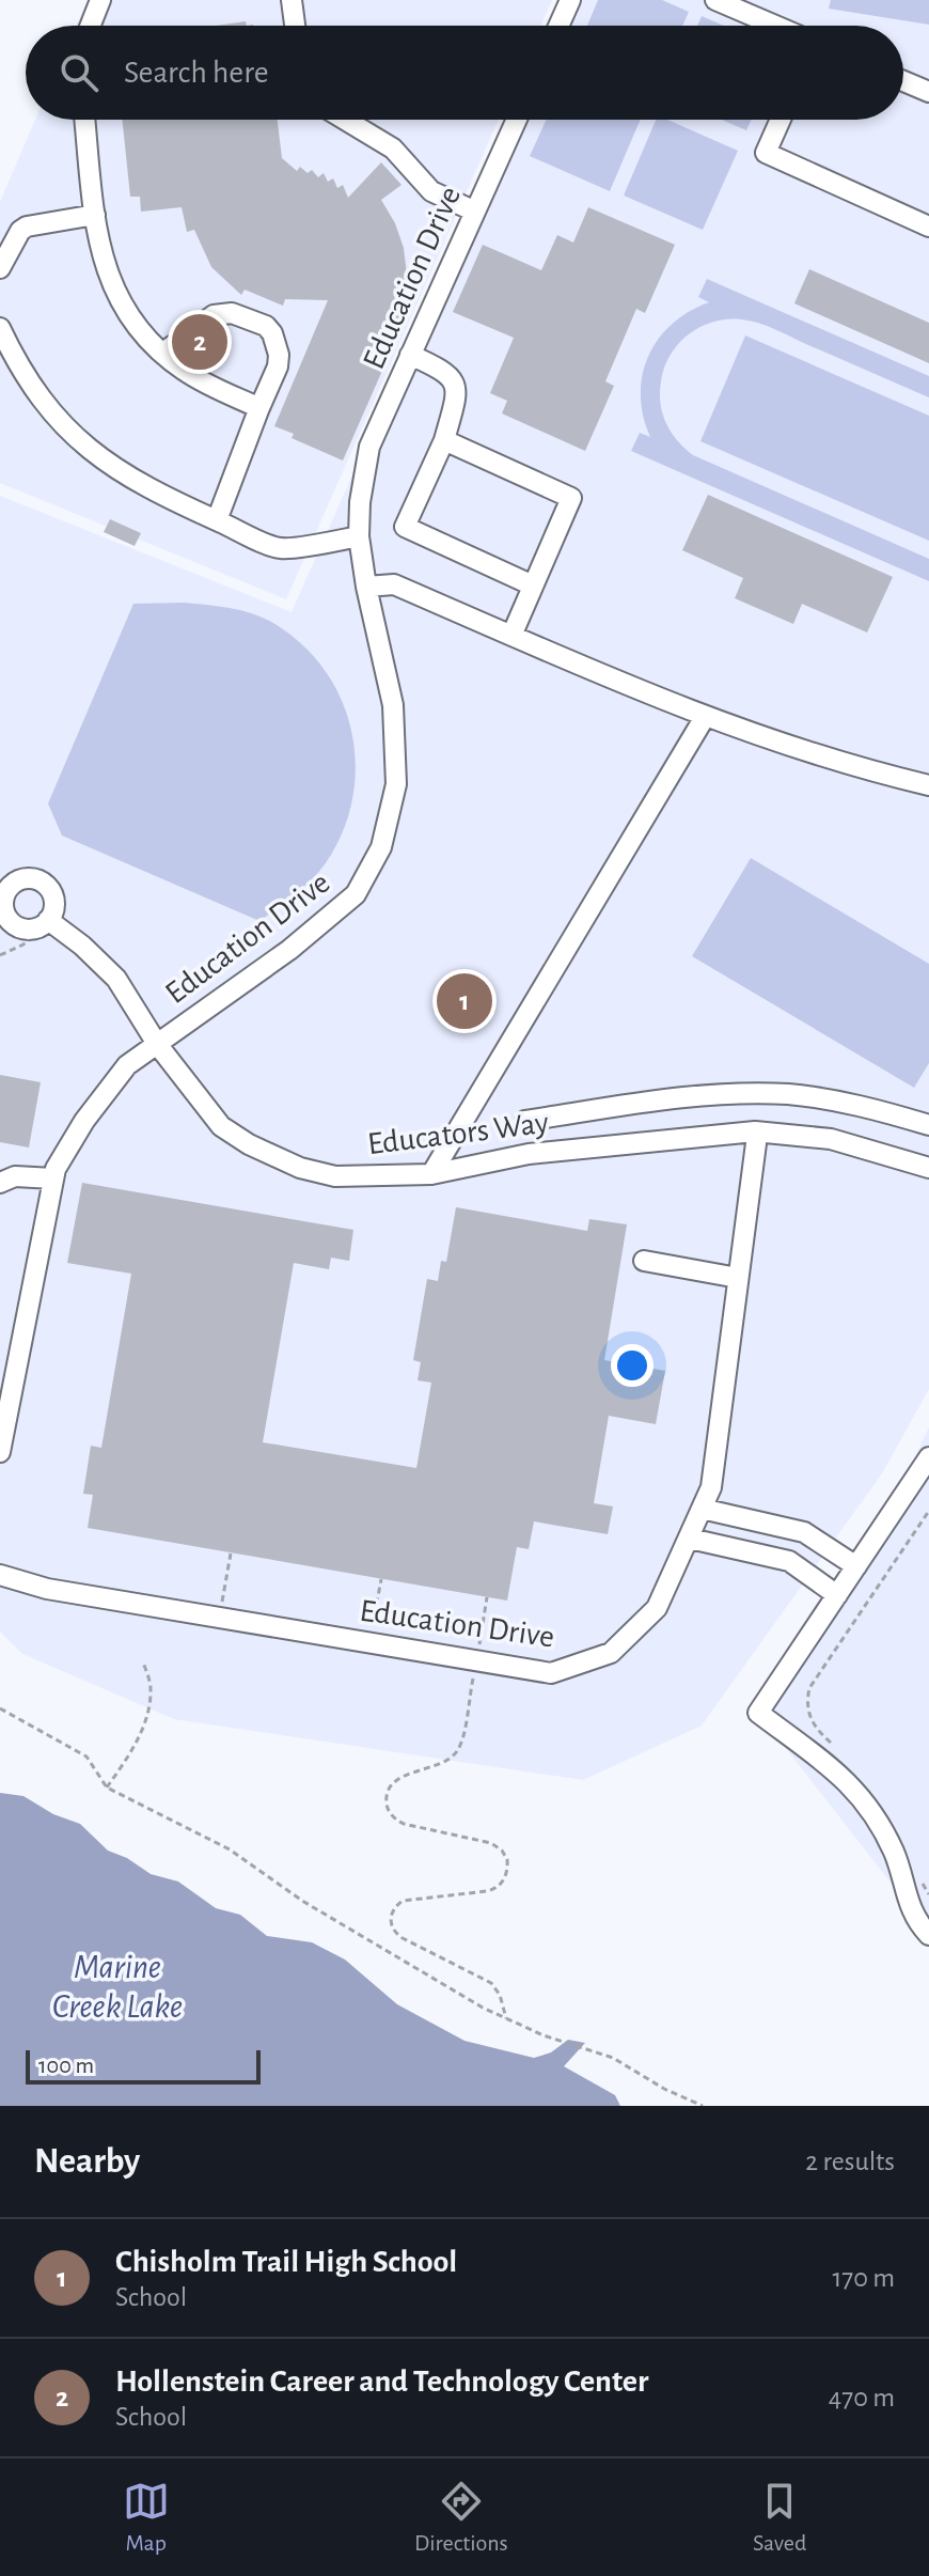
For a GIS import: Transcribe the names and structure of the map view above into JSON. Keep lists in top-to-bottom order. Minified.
{"streets":{"street":["Education Drive","Educators Way"]},"crossings":[["Education Drive","Educators Way"]],"water":["Marine Creek Lake"],"scale_bar":"100 m","page":{"search":"Search here","pins":["2","1"],"scale":"100 m","heading":["Nearby","2 results"],"list":[{"mark":"1","name":"Chisholm Trail High School","note":"School","value":"170 m"},{"mark":"2","name":"Hollenstein Career and Technology Center","note":"School","value":"470 m"}],"nav":["Map","Directions","Saved"]}}
